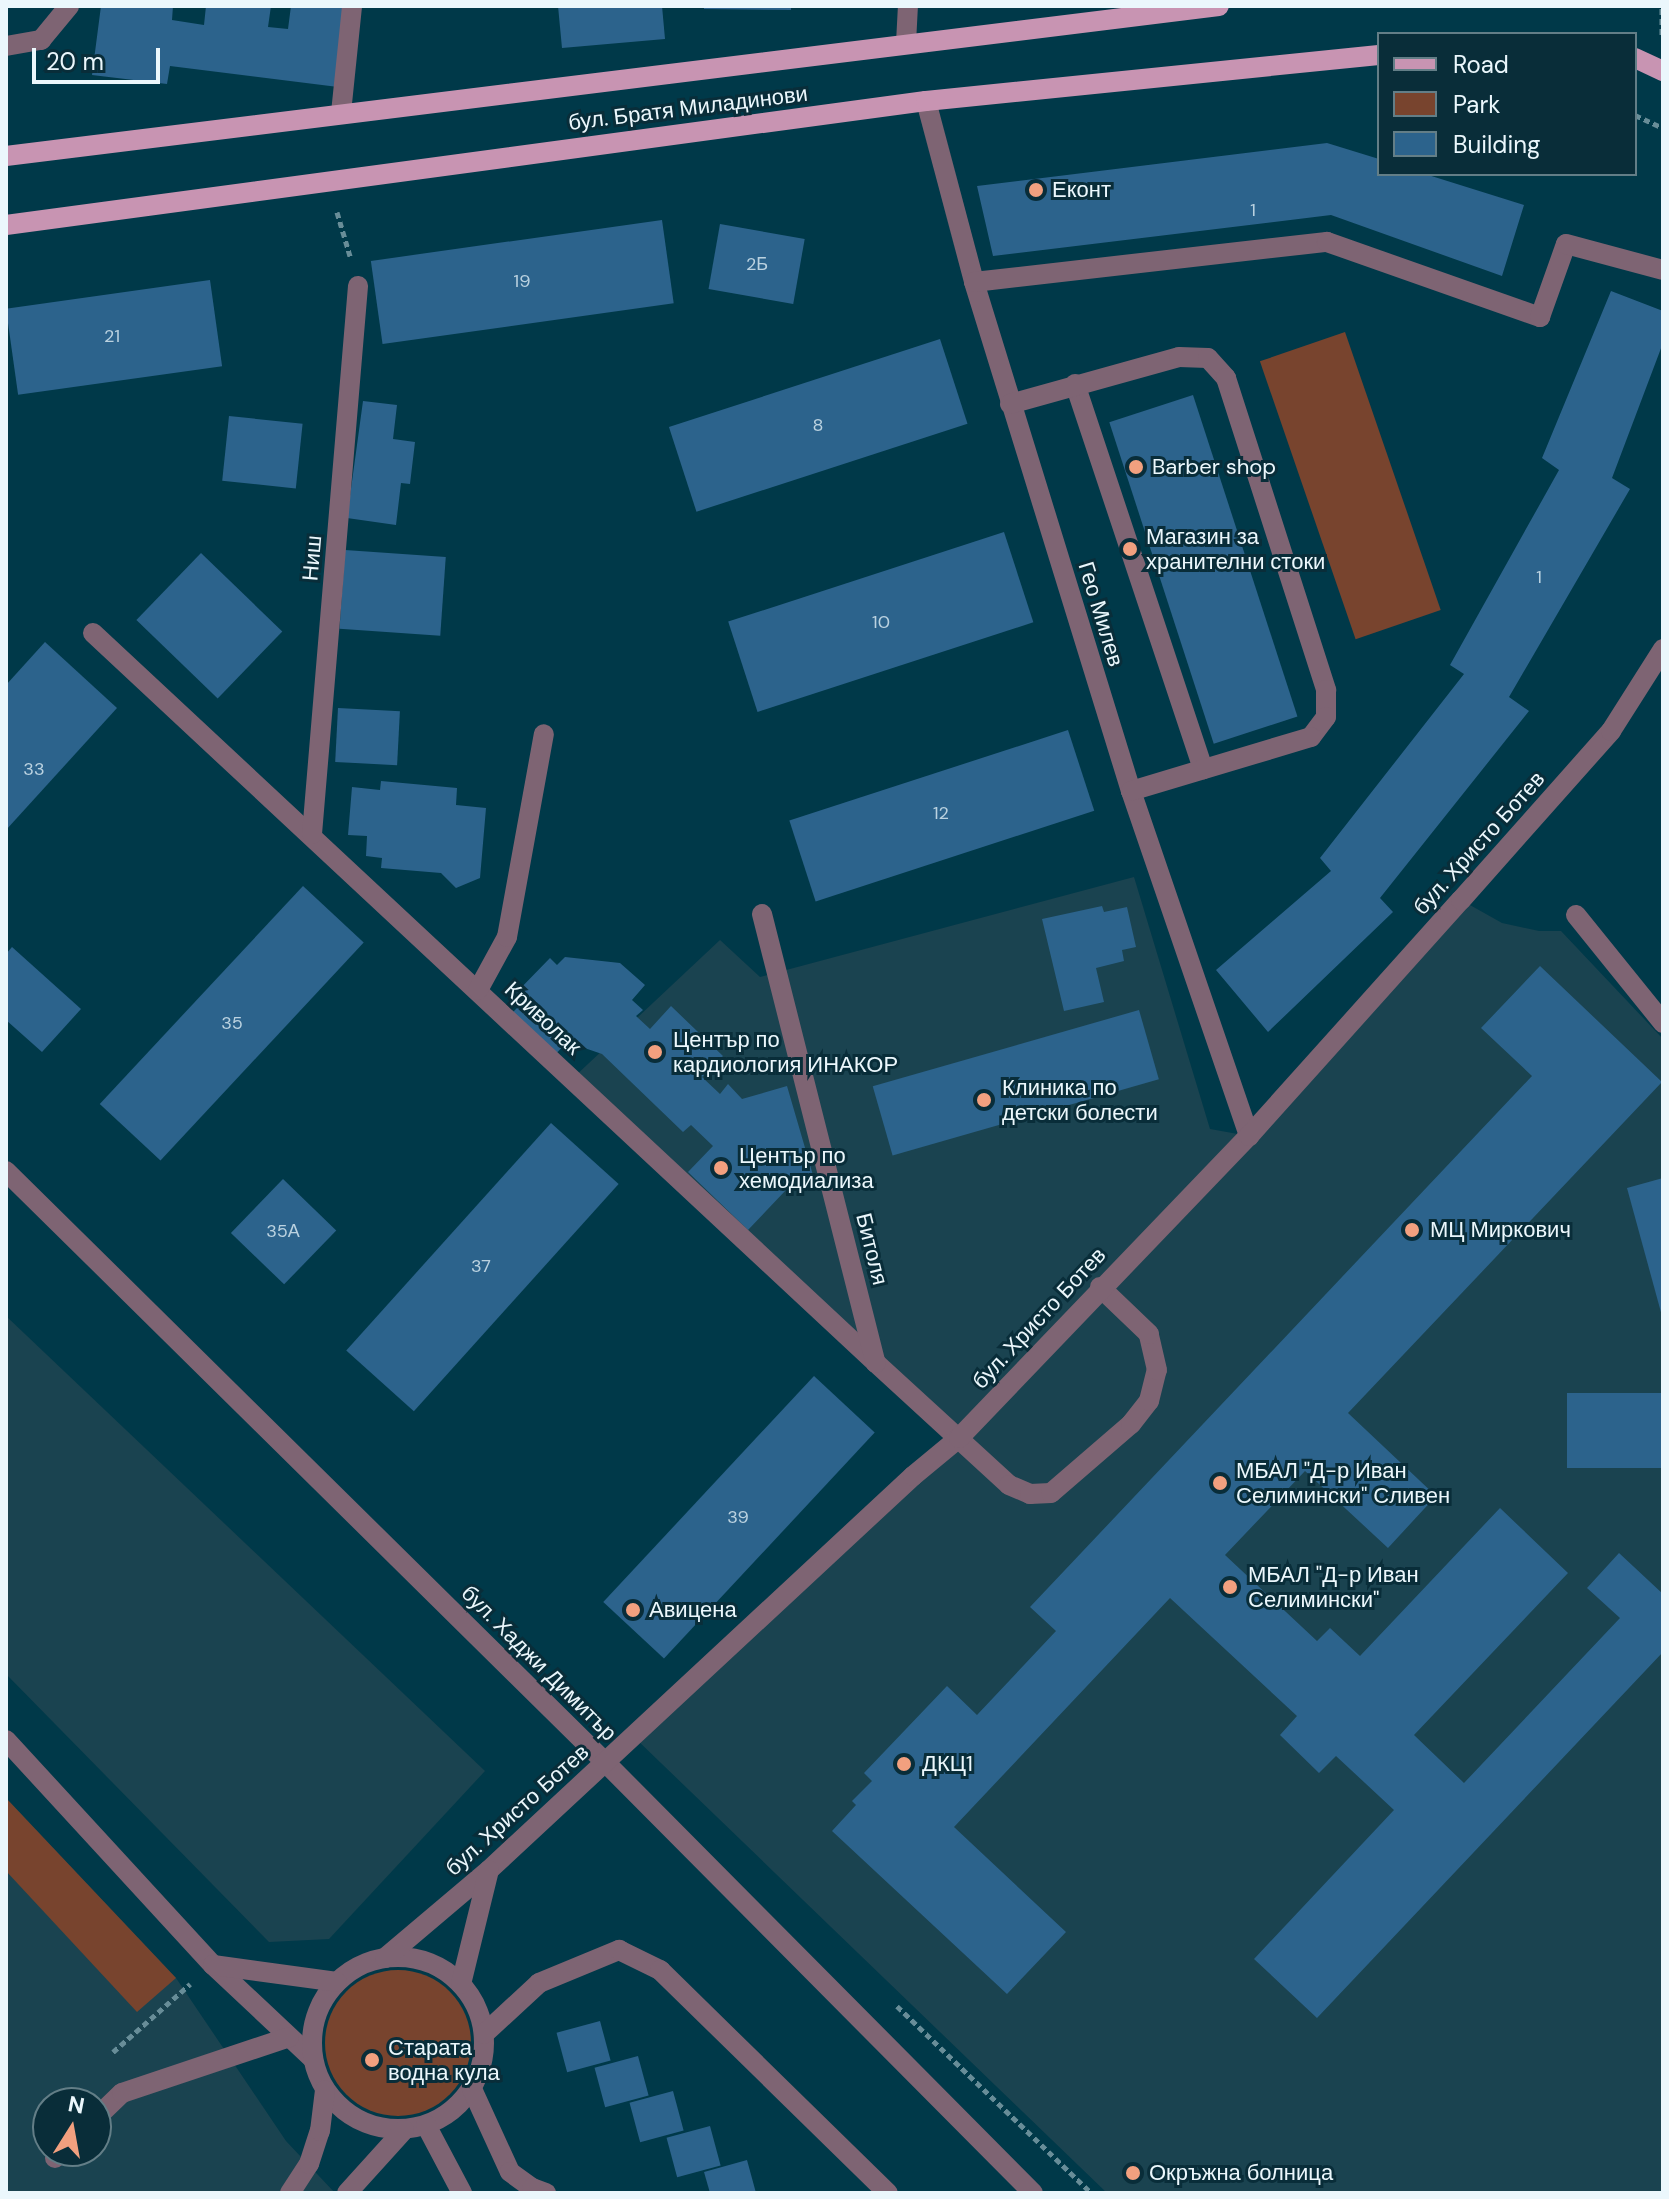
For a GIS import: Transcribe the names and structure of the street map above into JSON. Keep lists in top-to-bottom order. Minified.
{"streets":{"main road":["бул. Братя Миладинови"],"street":["Ниш","Гео Милев","бул. Христо Ботев","Криволак","Битоля","бул. Хаджи Димитър"]},"crossings":[["бул. Братя Миладинови","Гео Милев"],["Ниш","Криволак"],["Гео Милев","бул. Христо Ботев"],["бул. Христо Ботев","Криволак"],["бул. Христо Ботев","бул. Хаджи Димитър"],["Криволак","Битоля"]],"places":["Еконт","Barber shop","Магазин за хранителни стоки","Център по кардиология ИНАКОР","Клиника по детски болести","Център по хемодиализа","МЦ Миркович","МБАЛ \"Д-р Иван Селимински\" Сливен","МБАЛ \"Д-р Иван Селимински\"","Авицена","ДКЦ1","Старата водна кула","Окръжна болница"],"house_numbers":["1","2Б","19","21","8","1","10","33","12","35","35А","37","39"],"legend":["Road","Park","Building"],"scale_bar":"20 m","north":"top"}
